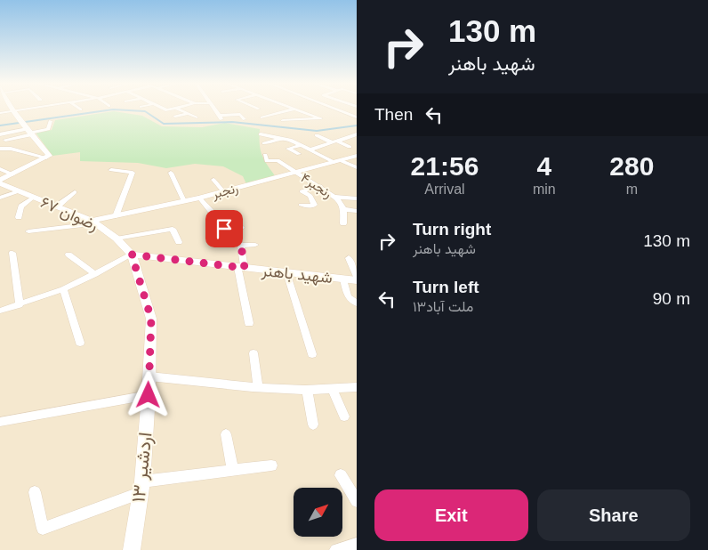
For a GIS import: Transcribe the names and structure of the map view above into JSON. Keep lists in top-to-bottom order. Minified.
{"streets":{"street":["رنجبر۴","رنجبر","رضوان ۶۷","شهید باهنر","اردشیر ۱۳"]},"crossings":[["رنجبر۴","رنجبر"],["رنجبر","رضوان ۶۷"],["رضوان ۶۷","شهید باهنر"],["رضوان ۶۷","اردشیر ۱۳"],["شهید باهنر","اردشیر ۱۳"]],"north":"top right","page":{"turn":["130 m","شهید باهنر"],"then":"Then","eta":["21:56","Arrival","4","min","280","m"],"list":[{"name":"Turn right","note":"شهید باهنر","value":"130 m"},{"name":"Turn left","note":"ملت آباد۱۳","value":"90 m"}],"buttons":["Exit","Share"]}}
